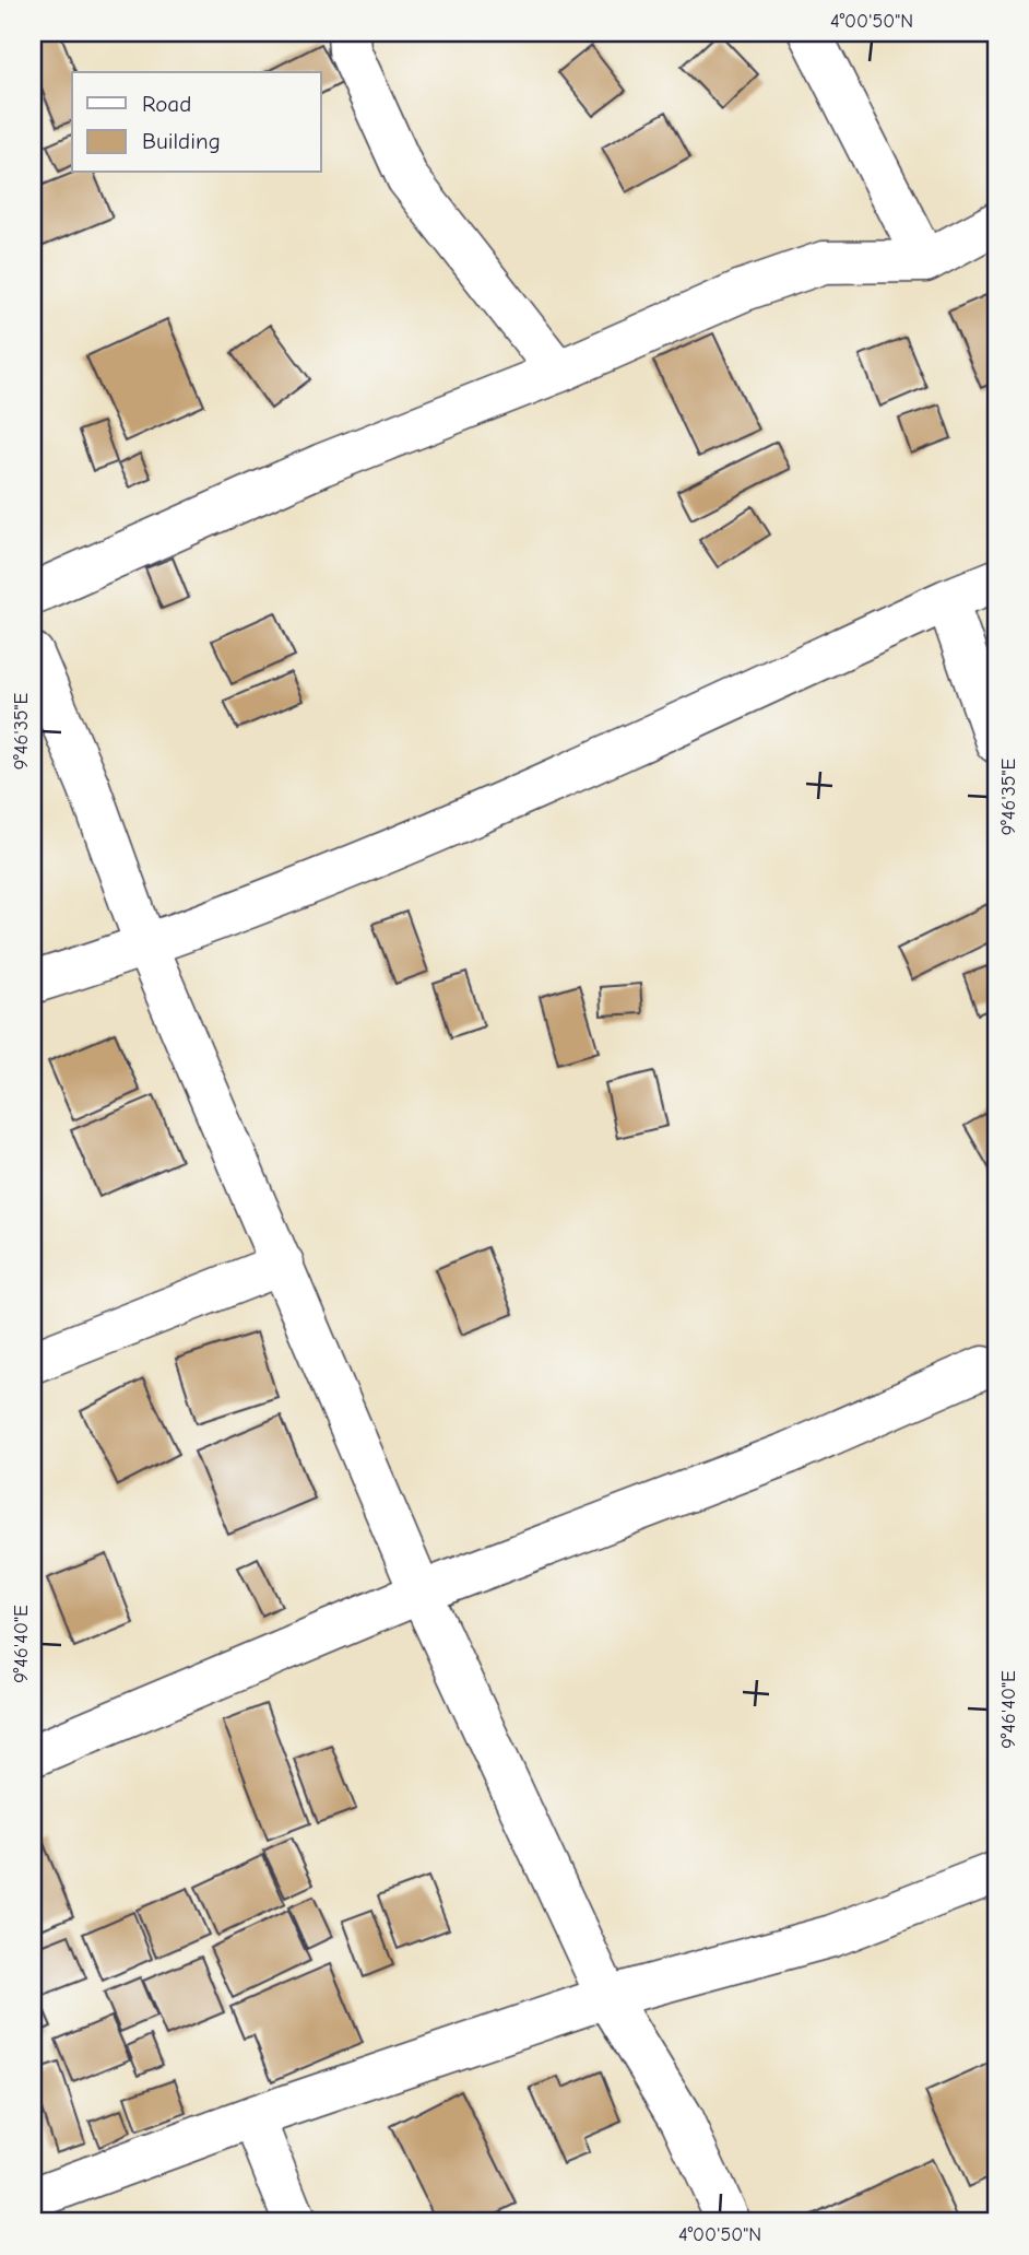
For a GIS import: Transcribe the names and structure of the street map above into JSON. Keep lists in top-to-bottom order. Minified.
{"legend":["Road","Building"],"coordinates":["4°00'50\"N","9°46'35\"E","9°46'40\"E"]}
